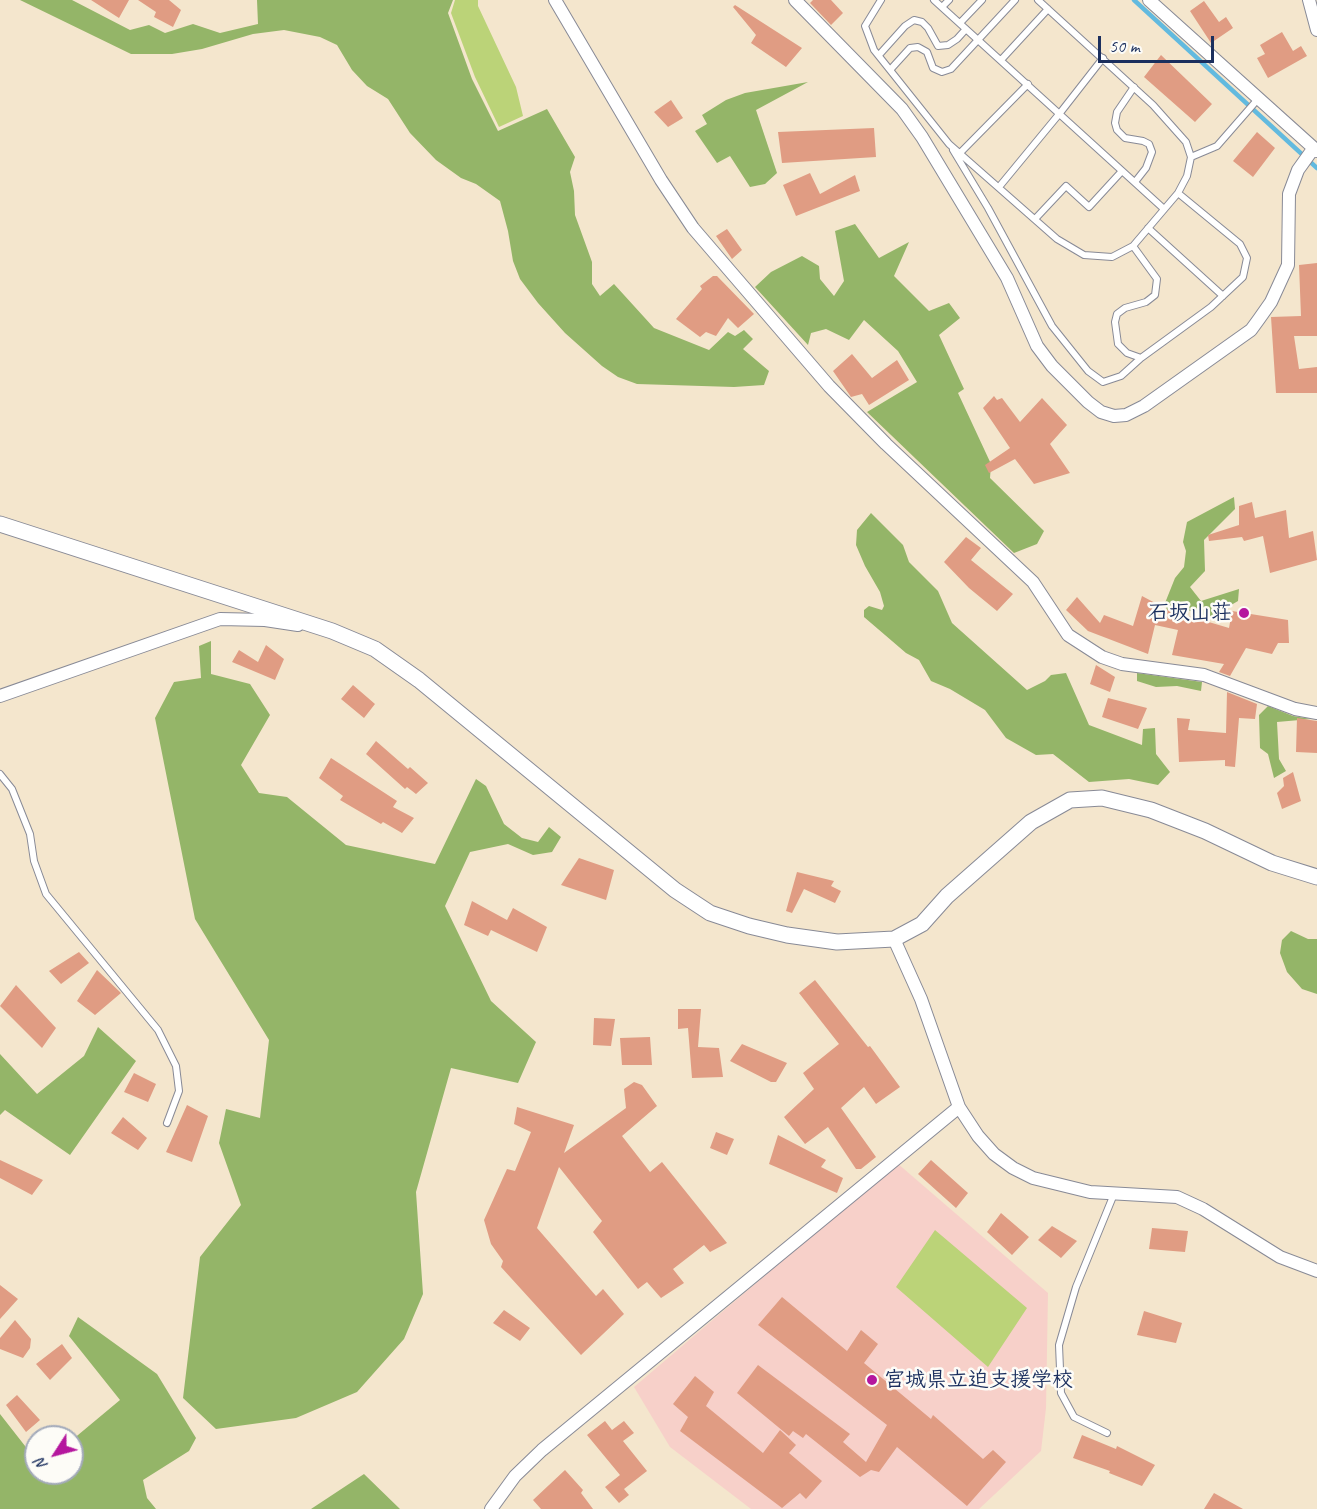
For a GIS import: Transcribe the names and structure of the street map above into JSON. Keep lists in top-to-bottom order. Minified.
{"places":["石坂山荘","宮城県立迫支援学校"],"scale_bar":"50 m","north":"bottom left"}
